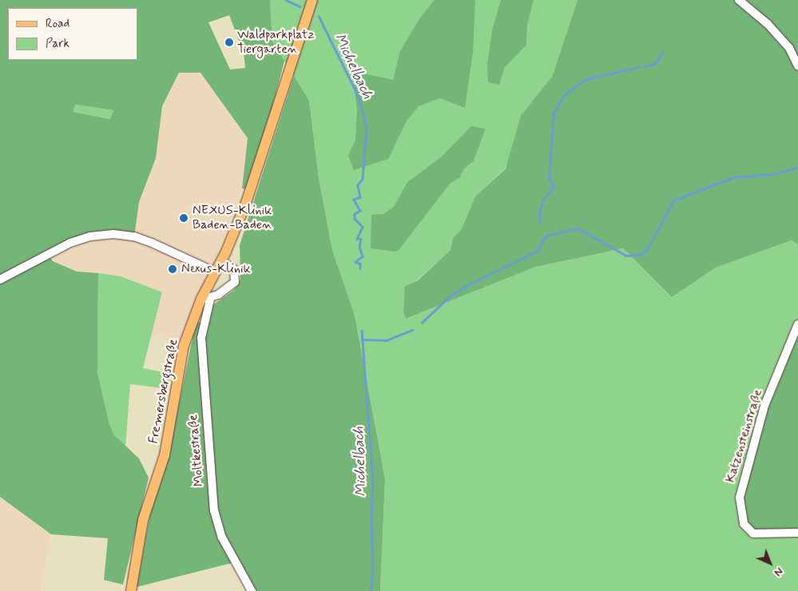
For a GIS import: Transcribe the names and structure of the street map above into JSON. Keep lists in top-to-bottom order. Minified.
{"streets":{"main road":["Fremersbergstraße"],"street":["Katzensteinstraße","Moltkestraße"]},"crossings":[["Fremersbergstraße","Moltkestraße"]],"water":["Michelbach"],"places":["Waldparkplatz Tiergarten","NEXUS-Klinik Baden-Baden","Nexus-Klinik"],"legend":["Road","Park"],"north":"bottom right"}
